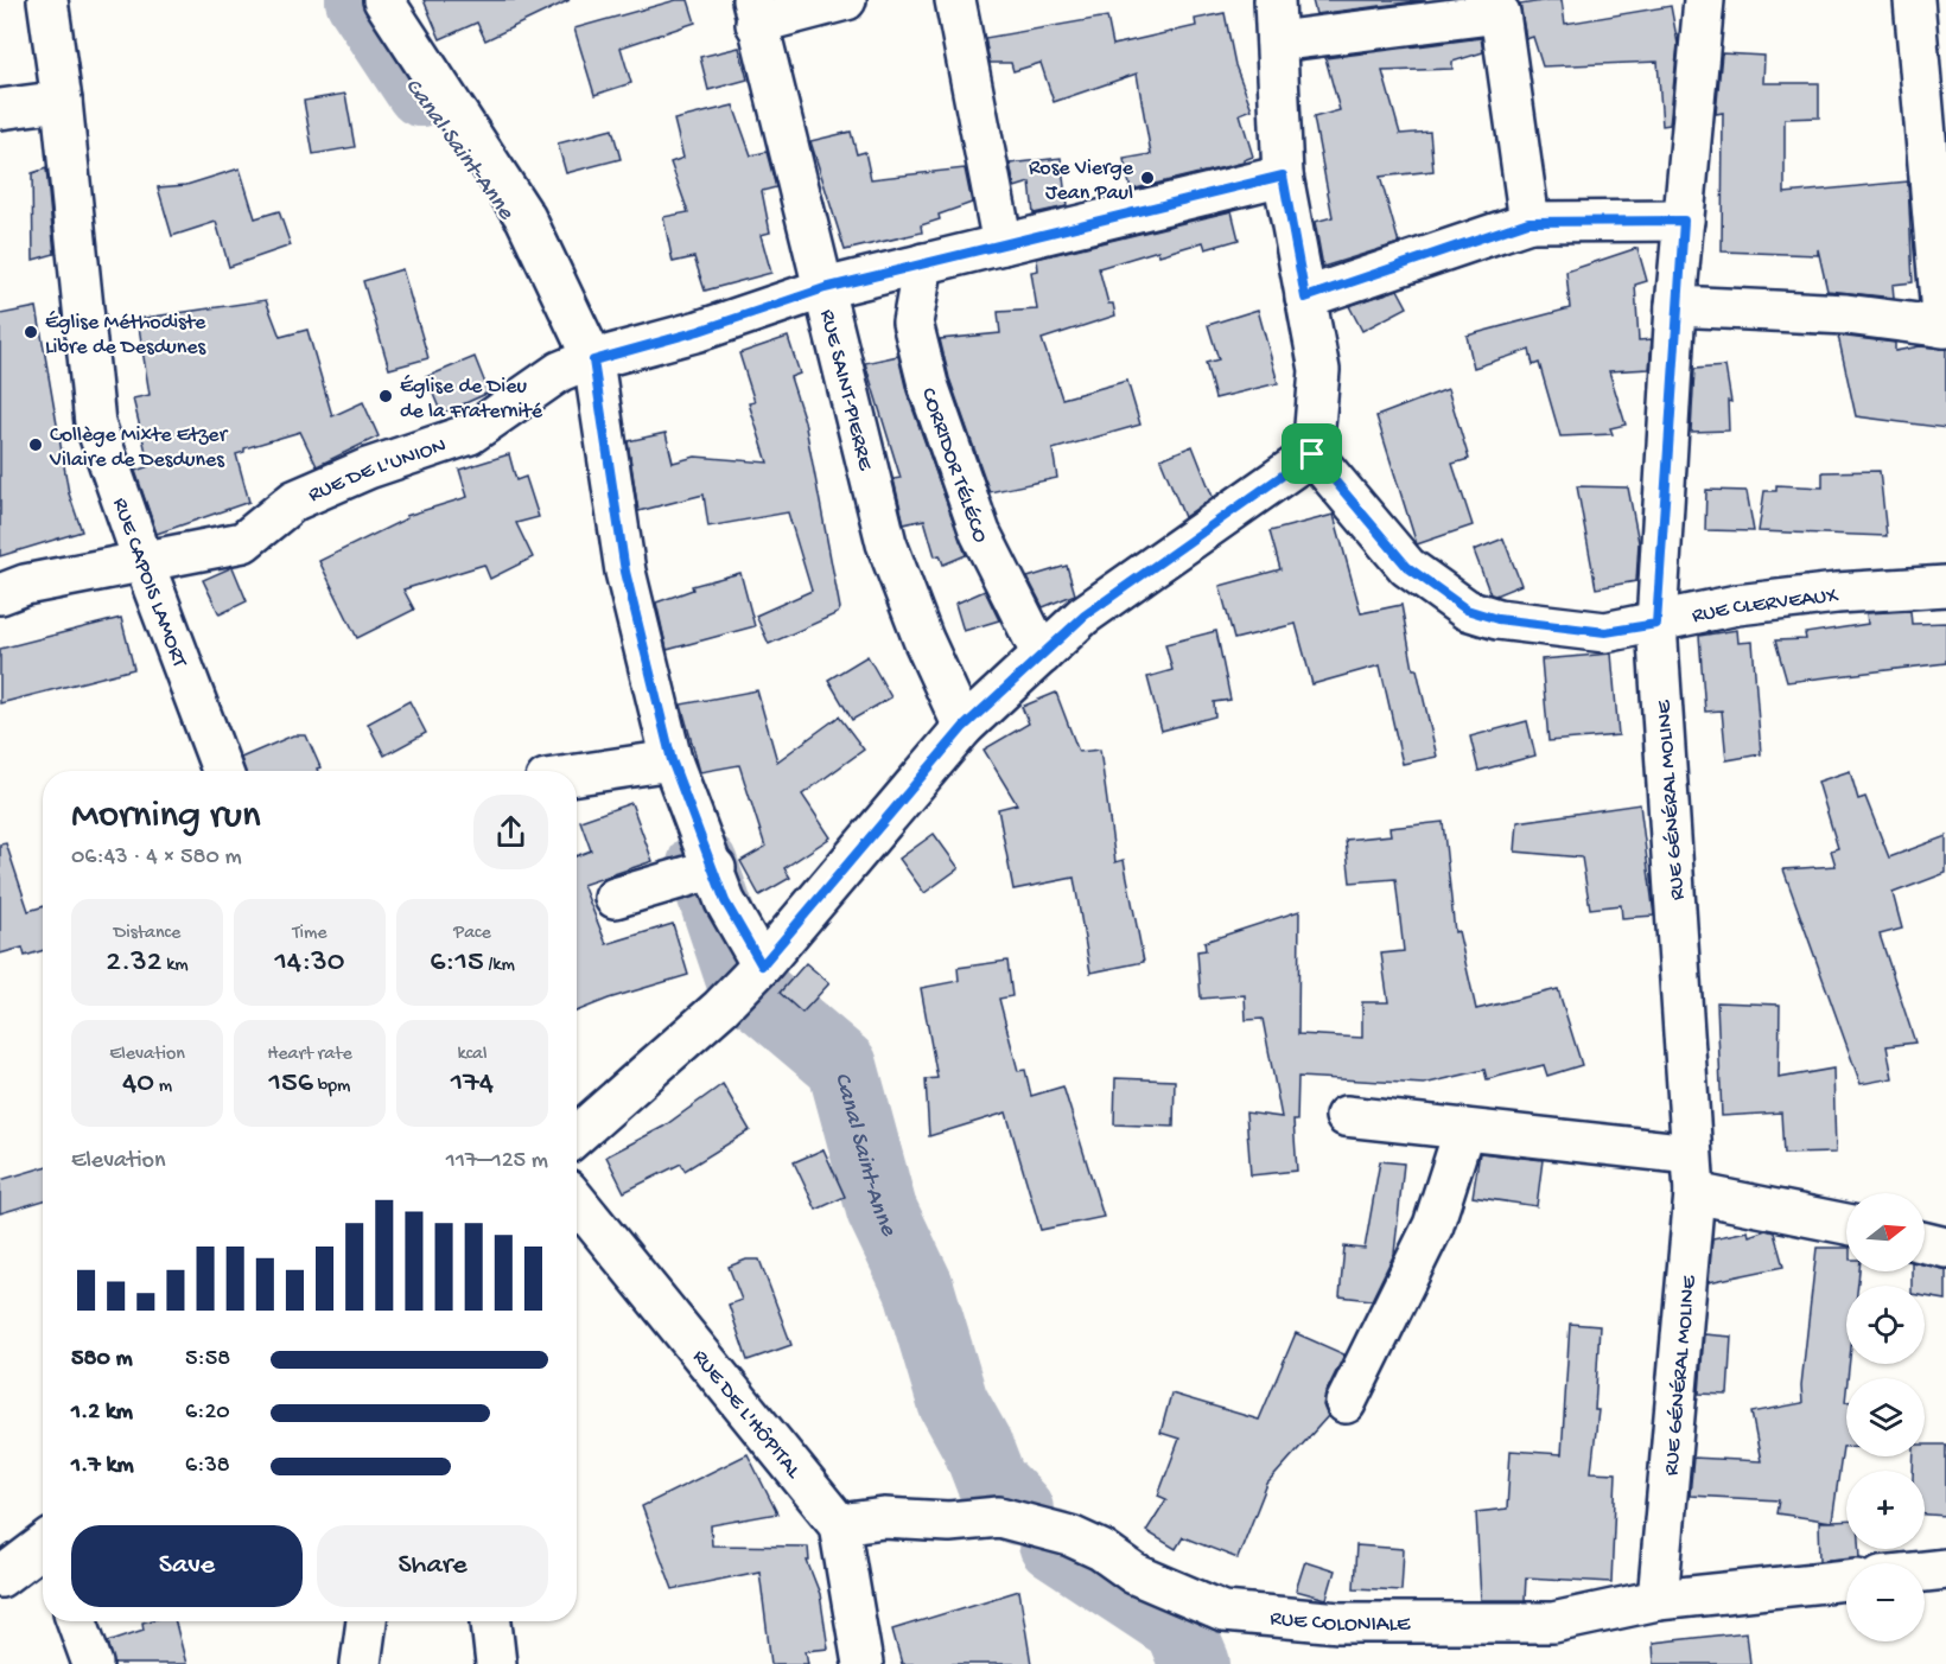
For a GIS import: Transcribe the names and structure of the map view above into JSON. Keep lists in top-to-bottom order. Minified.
{"streets":{"street":["RUE SAINT-PIERRE","CORRIDOR TÉLÉCO","RUE DE L'UNION","RUE CAPOIS LAMORT","RUE CLERVEAUX","RUE GÉNÉRAL MOLINE","RUE DE L'HÔPITAL","RUE COLONIALE"]},"crossings":[["RUE SAINT-PIERRE","RUE DE L'UNION"],["CORRIDOR TÉLÉCO","RUE DE L'UNION"],["RUE DE L'UNION","RUE CAPOIS LAMORT"],["RUE CLERVEAUX","RUE GÉNÉRAL MOLINE"],["RUE GÉNÉRAL MOLINE","RUE COLONIALE"],["RUE DE L'HÔPITAL","RUE COLONIALE"]],"water":["Canal Saint-Anne"],"places":["Rose Vierge Jean Paul","Église Méthodiste Libre de Desdunes","Église de Dieu de la Fraternité","Collège Mixte Etzer Vilaire de Desdunes"],"north":"right","page":{"heading":["Morning run","06:43 · 4 × 580 m"],"stats":[["Distance","2.32 km"],["Time","14:30"],["Pace","6:15 /km"],["Elevation","40 m"],["Heart rate","156 bpm"],["kcal","174"]],"chart":["Elevation","117–125 m"],"map_buttons":["+","−"],"list":[{"name":"580 m","note":"5:58"},{"name":"1.2 km","note":"6:20"},{"name":"1.7 km","note":"6:38"}],"buttons":["Save","Share"]}}
